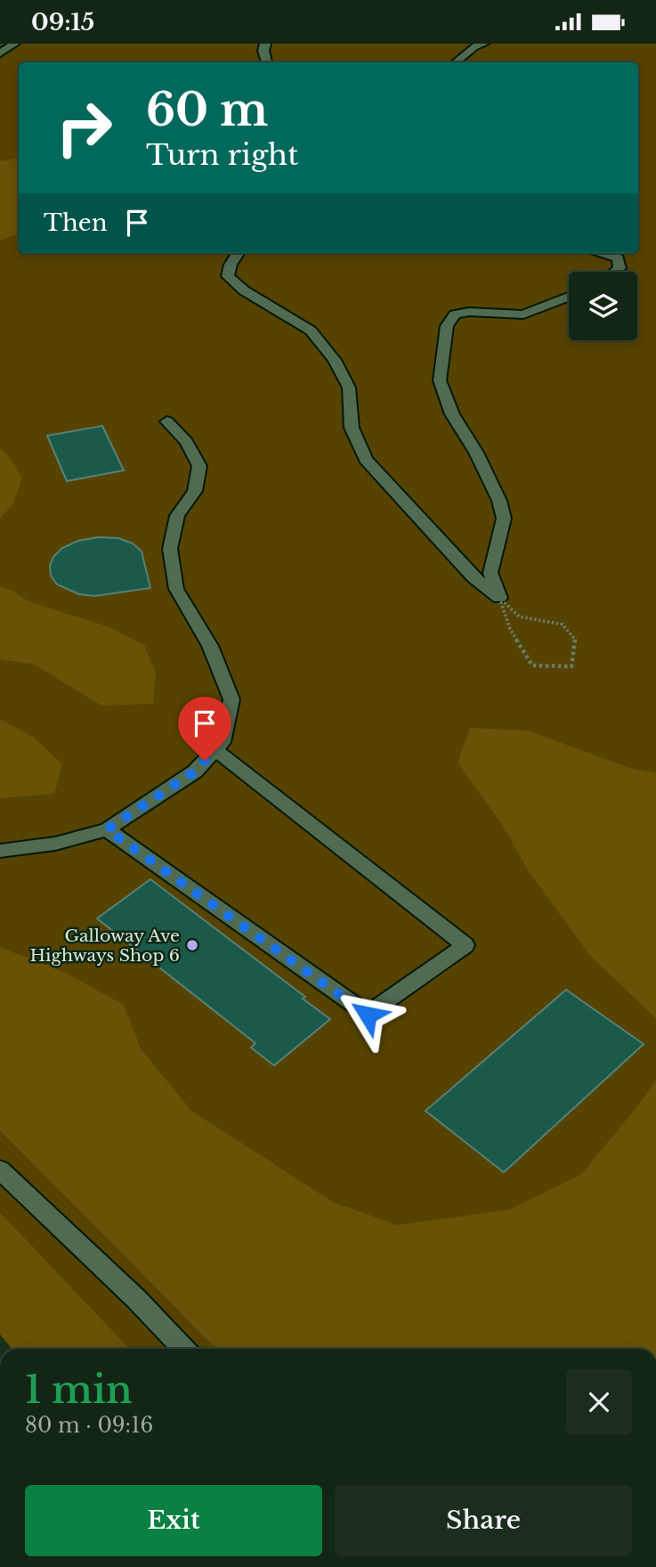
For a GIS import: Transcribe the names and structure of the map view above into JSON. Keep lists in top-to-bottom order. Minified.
{"places":["Galloway Ave Highways Shop 6"],"page":{"status":"09:15","turn":["60 m","Turn right"],"then":"Then","heading":["1 min","80 m · 09:16"],"buttons":["Exit","Share"]}}
